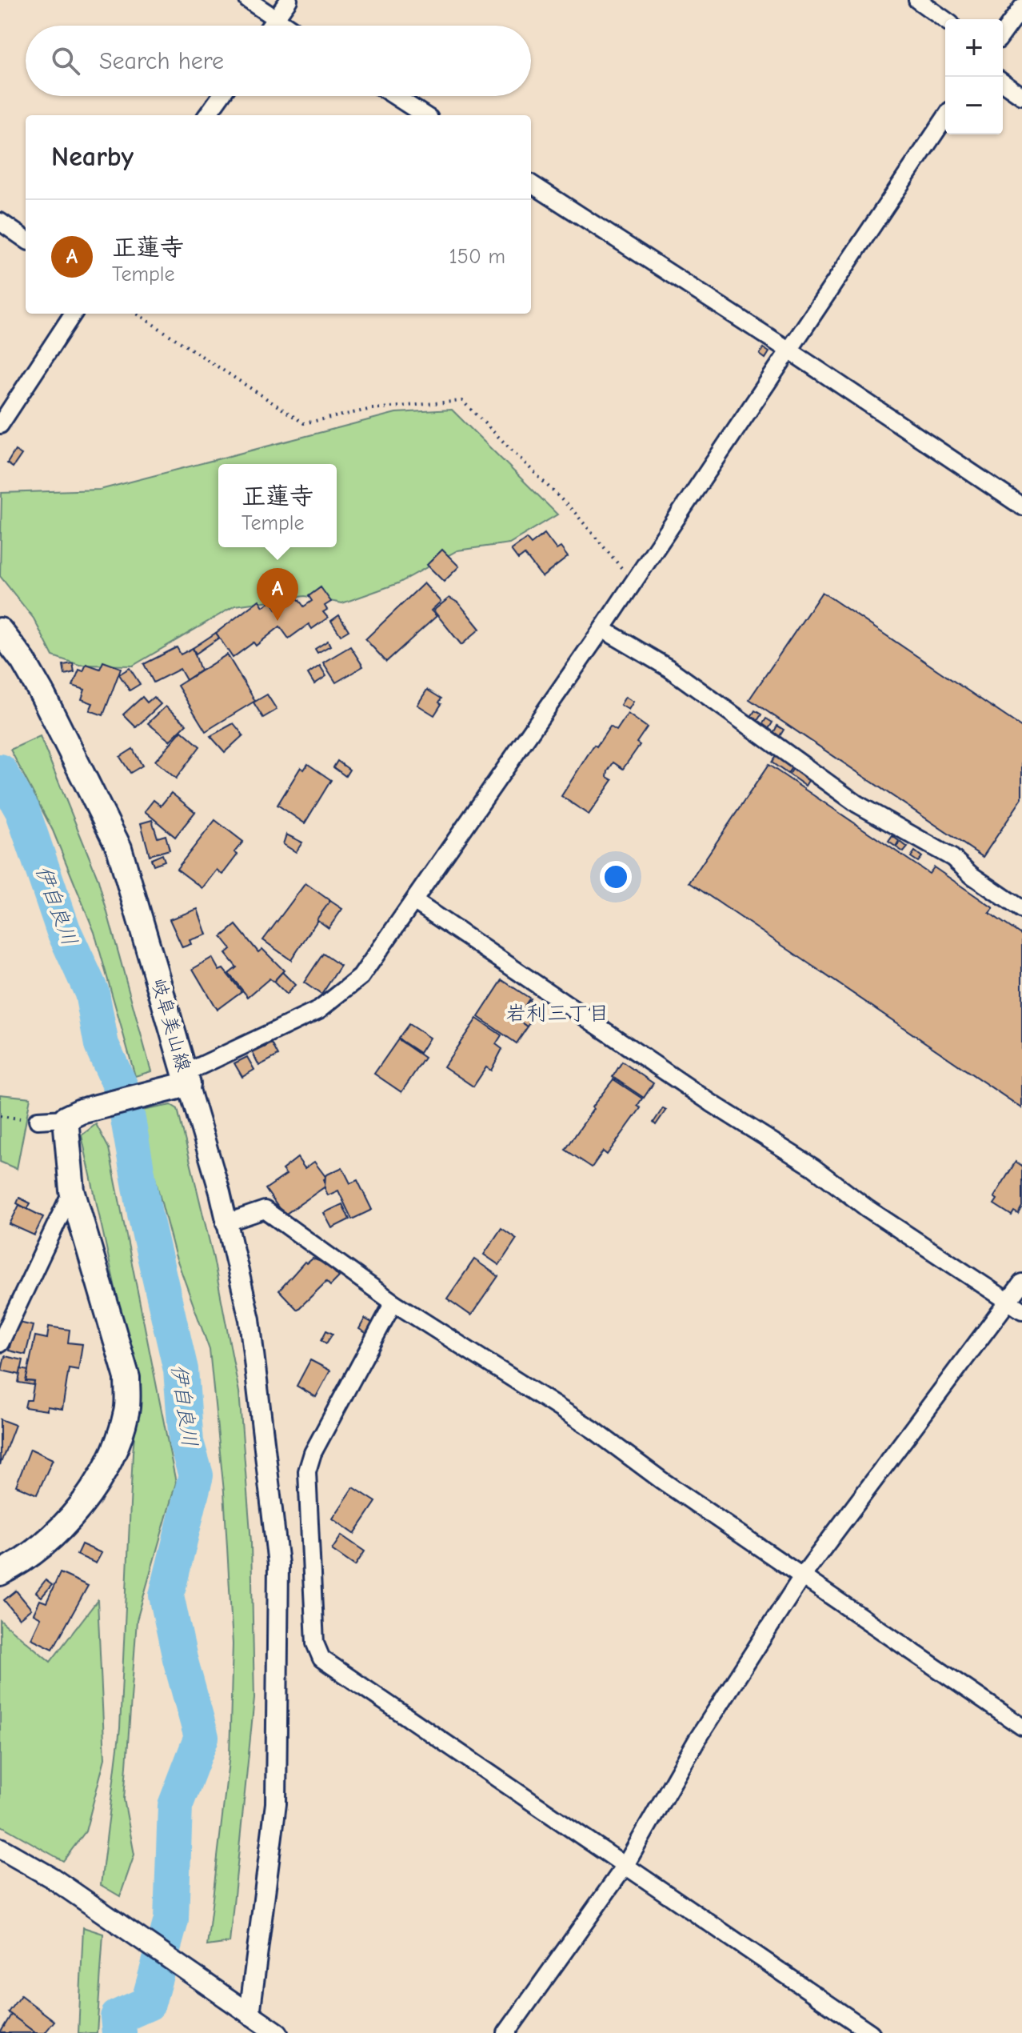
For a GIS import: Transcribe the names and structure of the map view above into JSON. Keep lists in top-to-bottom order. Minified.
{"streets":{"main road":["岐阜美山線"]},"districts":["岩利三丁目"],"water":["伊自良川"],"page":{"map_buttons":["+","−"],"search":"Search here","heading":"Nearby","list":[{"mark":"A","name":"正蓮寺","note":"Temple","value":"150 m"}],"popup":["正蓮寺","Temple"],"pins":"A"}}
